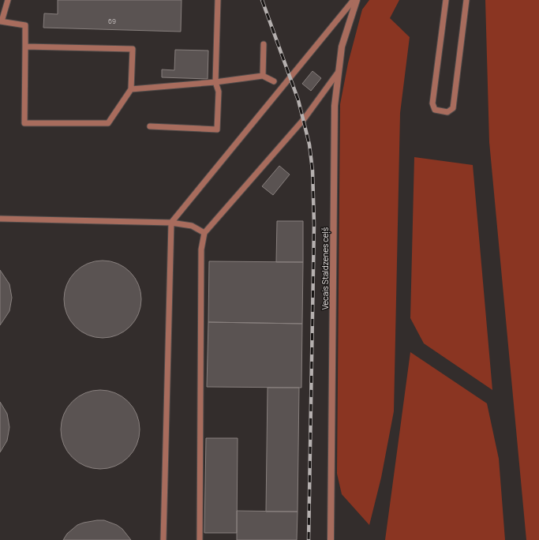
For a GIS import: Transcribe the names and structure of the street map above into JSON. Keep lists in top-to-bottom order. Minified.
{"streets":{"street":["Vecais Staldzenes ceļš"]},"house_numbers":["69"]}
